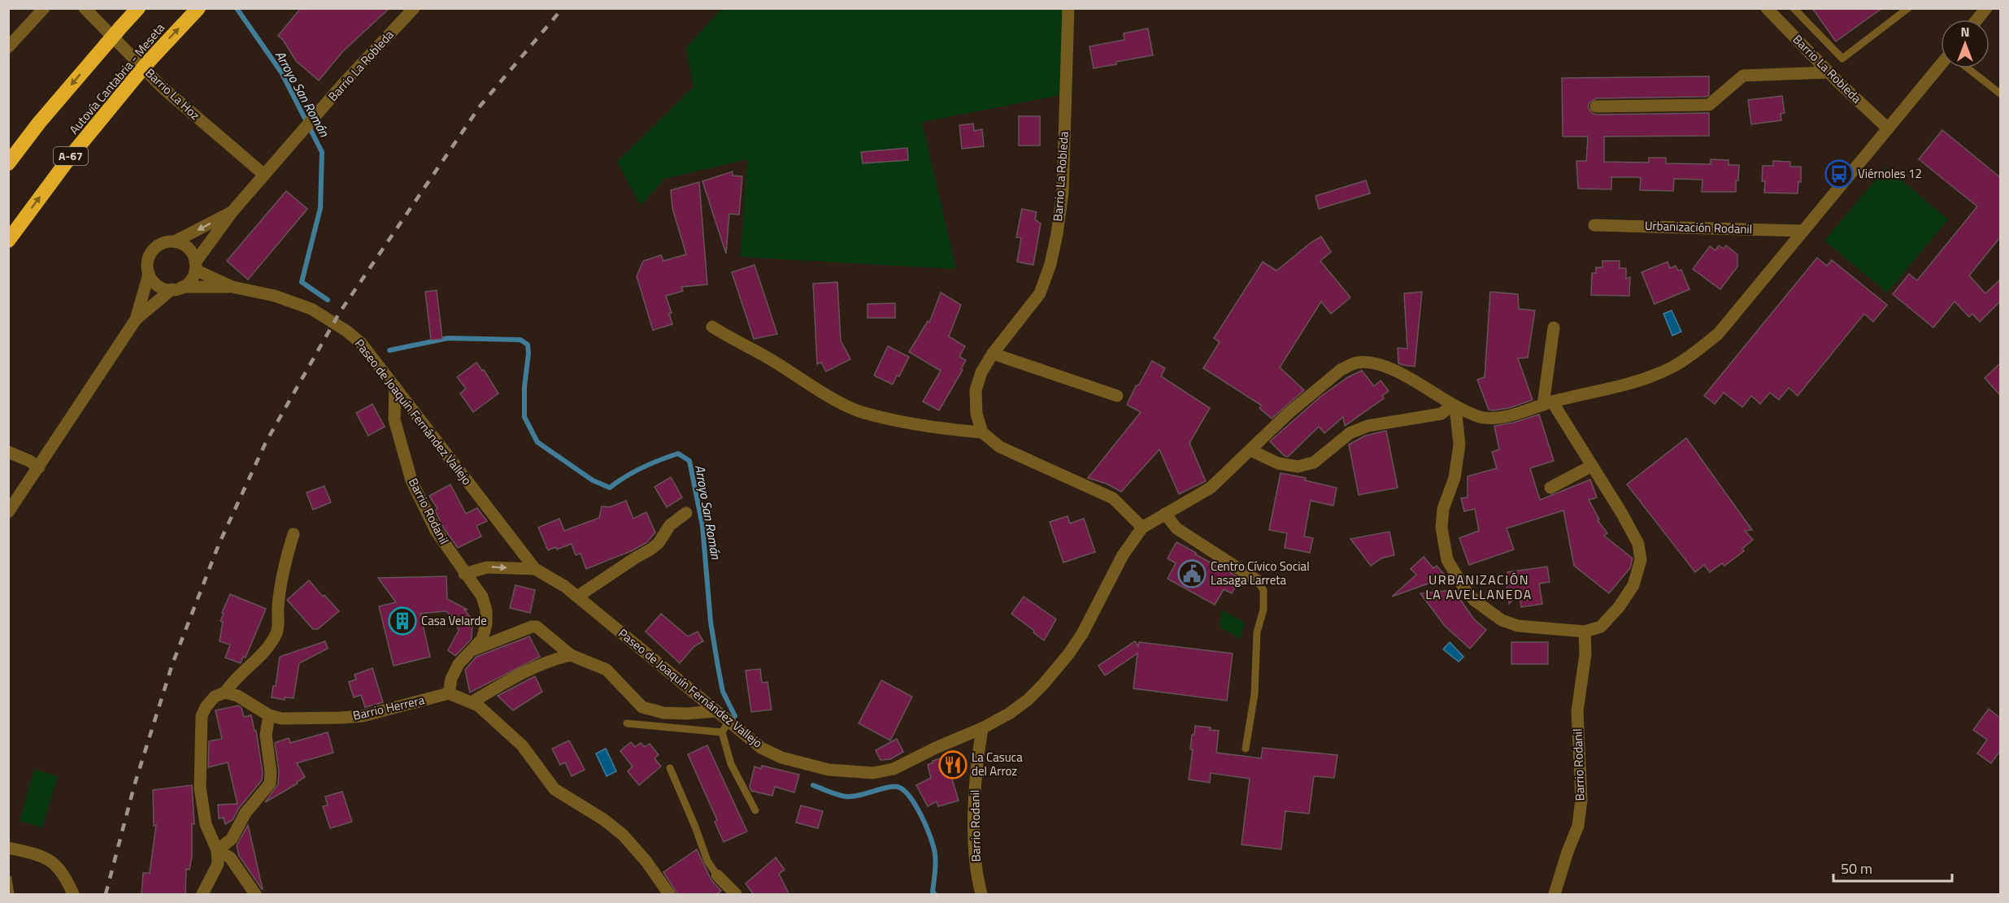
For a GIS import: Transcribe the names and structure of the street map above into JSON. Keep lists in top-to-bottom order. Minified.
{"streets":{"highway":["Autovía Cantabria - Meseta","A-67"],"street":["Barrio La Robleda","Barrio La Hoz","Urbanización Rodanil","Paseo de Joaquín Fernández Vallejo","Barrio Rodanil","Barrio Herrera"]},"crossings":[["Barrio La Robleda","Barrio La Hoz"],["Barrio La Robleda","Paseo de Joaquín Fernández Vallejo"],["Urbanización Rodanil","Paseo de Joaquín Fernández Vallejo"],["Paseo de Joaquín Fernández Vallejo","Barrio Rodanil"]],"districts":["URBANIZACIÓN LA AVELLANEDA"],"water":["Arroyo San Román"],"places":{"bus stop":["Viérnoles 12"],"public building":["Centro Cívico Social Lasaga Larreta"],"building":["Casa Velarde"],"restaurant":["La Casuca del Arroz"]},"scale_bar":"50 m","north":"top"}
